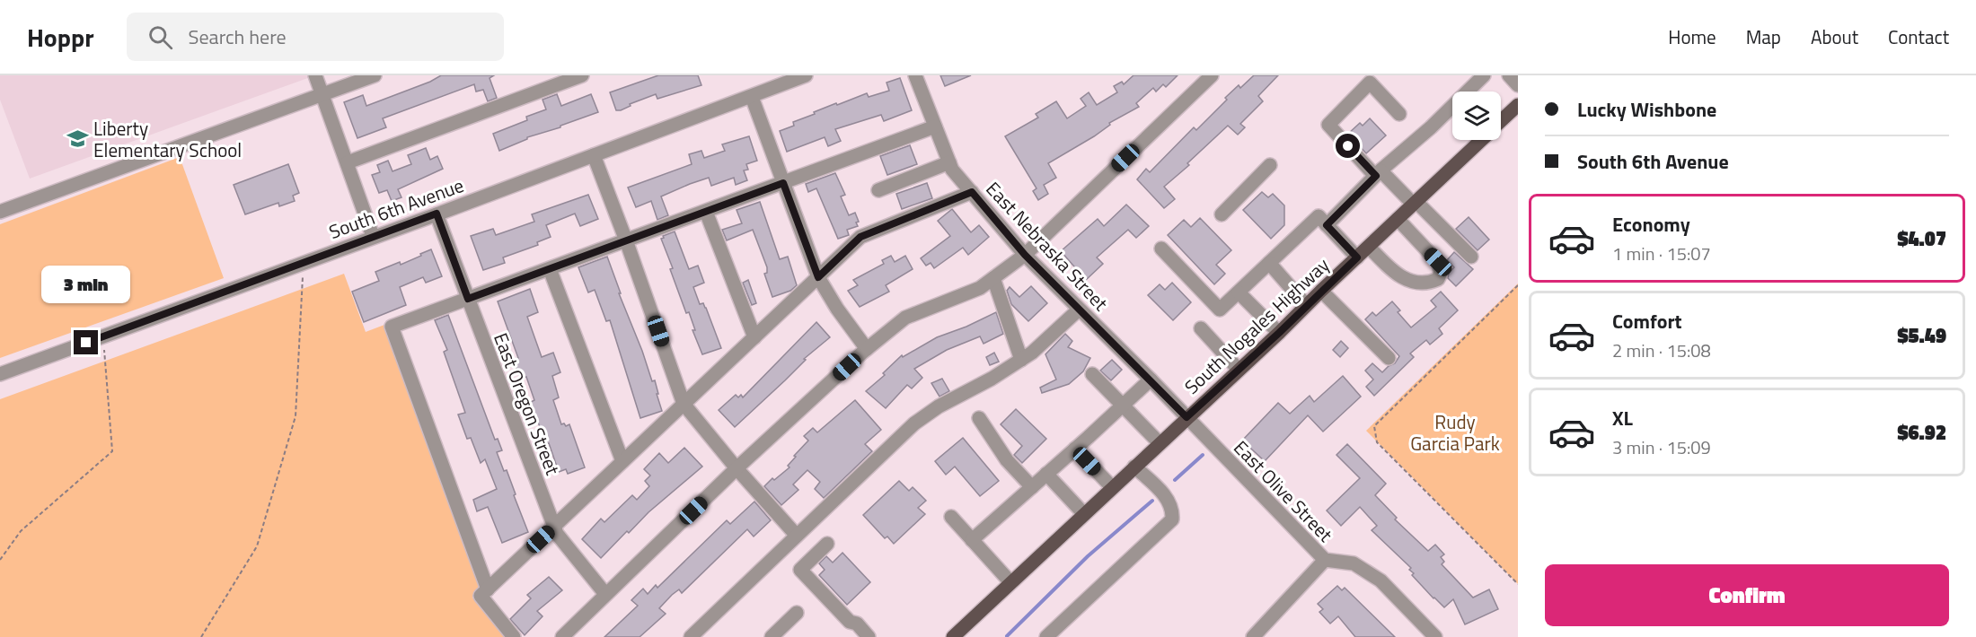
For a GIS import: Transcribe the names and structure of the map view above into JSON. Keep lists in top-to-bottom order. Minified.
{"streets":{"main road":["South Nogales Highway"],"street":["South 6th Avenue","East Nebraska Street","East Oregon Street","East Olive Street"]},"crossings":[["South 6th Avenue","East Oregon Street"],["East Nebraska Street","South Nogales Highway"],["East Nebraska Street","East Olive Street"],["South Nogales Highway","East Olive Street"]],"parks":["Rudy Garcia Park"],"places":{"school or university":["Liberty Elementary School"]},"page":{"header":"Hoppr","search":"Search here","nav":["Home","Map","About","Contact"],"banner":["Lucky Wishbone","South 6th Avenue"],"list":[{"name":"Economy","note":"1 min · 15:07","value":"$4.07"},{"name":"Comfort","note":"2 min · 15:08","value":"$5.49"},{"name":"XL","note":"3 min · 15:09","value":"$6.92"}],"bubble":"3 min","buttons":"Confirm"}}
